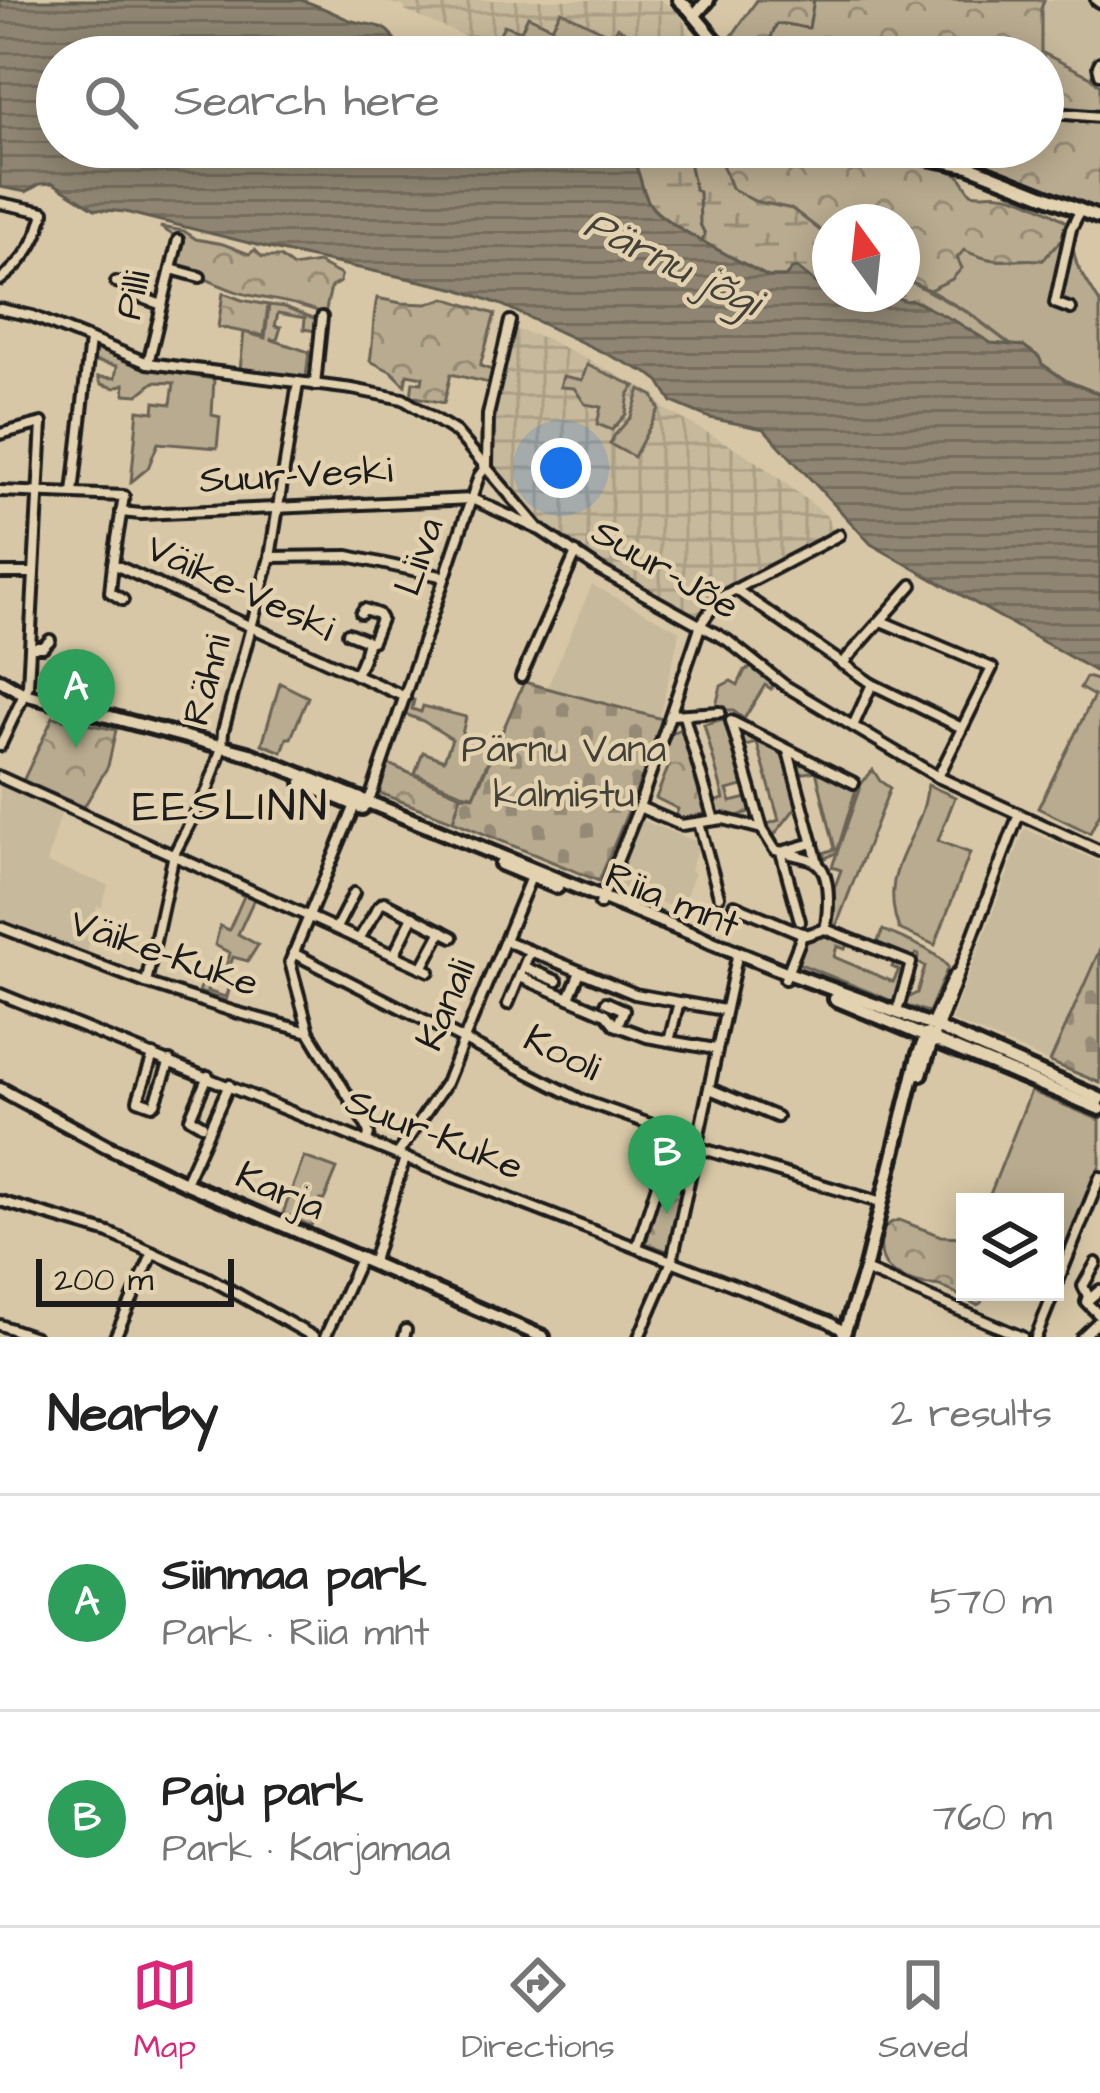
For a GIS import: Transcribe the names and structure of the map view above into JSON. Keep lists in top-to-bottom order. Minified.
{"streets":{"main road":["Riia mnt","Karja"],"street":["Pilli","Suur-Veski","Liiva","Suur-Jõe","Väike-Veski","Rähni","Väike-Kuke","Kanali","Kooli","Suur-Kuke"]},"crossings":[["Pilli","Suur-Jõe"],["Suur-Veski","Liiva"],["Suur-Veski","Suur-Jõe"],["Suur-Veski","Väike-Veski"],["Suur-Veski","Rähni"],["Liiva","Suur-Jõe"],["Liiva","Väike-Veski"],["Liiva","Riia mnt"],["Liiva","Kooli"],["Suur-Jõe","Rähni"],["Väike-Veski","Rähni"],["Rähni","Riia mnt"],["Rähni","Väike-Kuke"],["Riia mnt","Kanali"],["Kanali","Kooli"],["Kanali","Suur-Kuke"],["Kanali","Karja"]],"districts":["EESLINN"],"water":["Pärnu jõgi"],"parks":["Pärnu Vana kalmistu"],"scale_bar":"200 m","north":"top","page":{"search":"Search here","pins":["A","B"],"scale":"200 m","heading":["Nearby","2 results"],"list":[{"mark":"A","name":"Siinmaa park","note":"Park · Riia mnt","value":"570 m"},{"mark":"B","name":"Paju park","note":"Park · Karjamaa","value":"760 m"}],"nav":["Map","Directions","Saved"]}}
